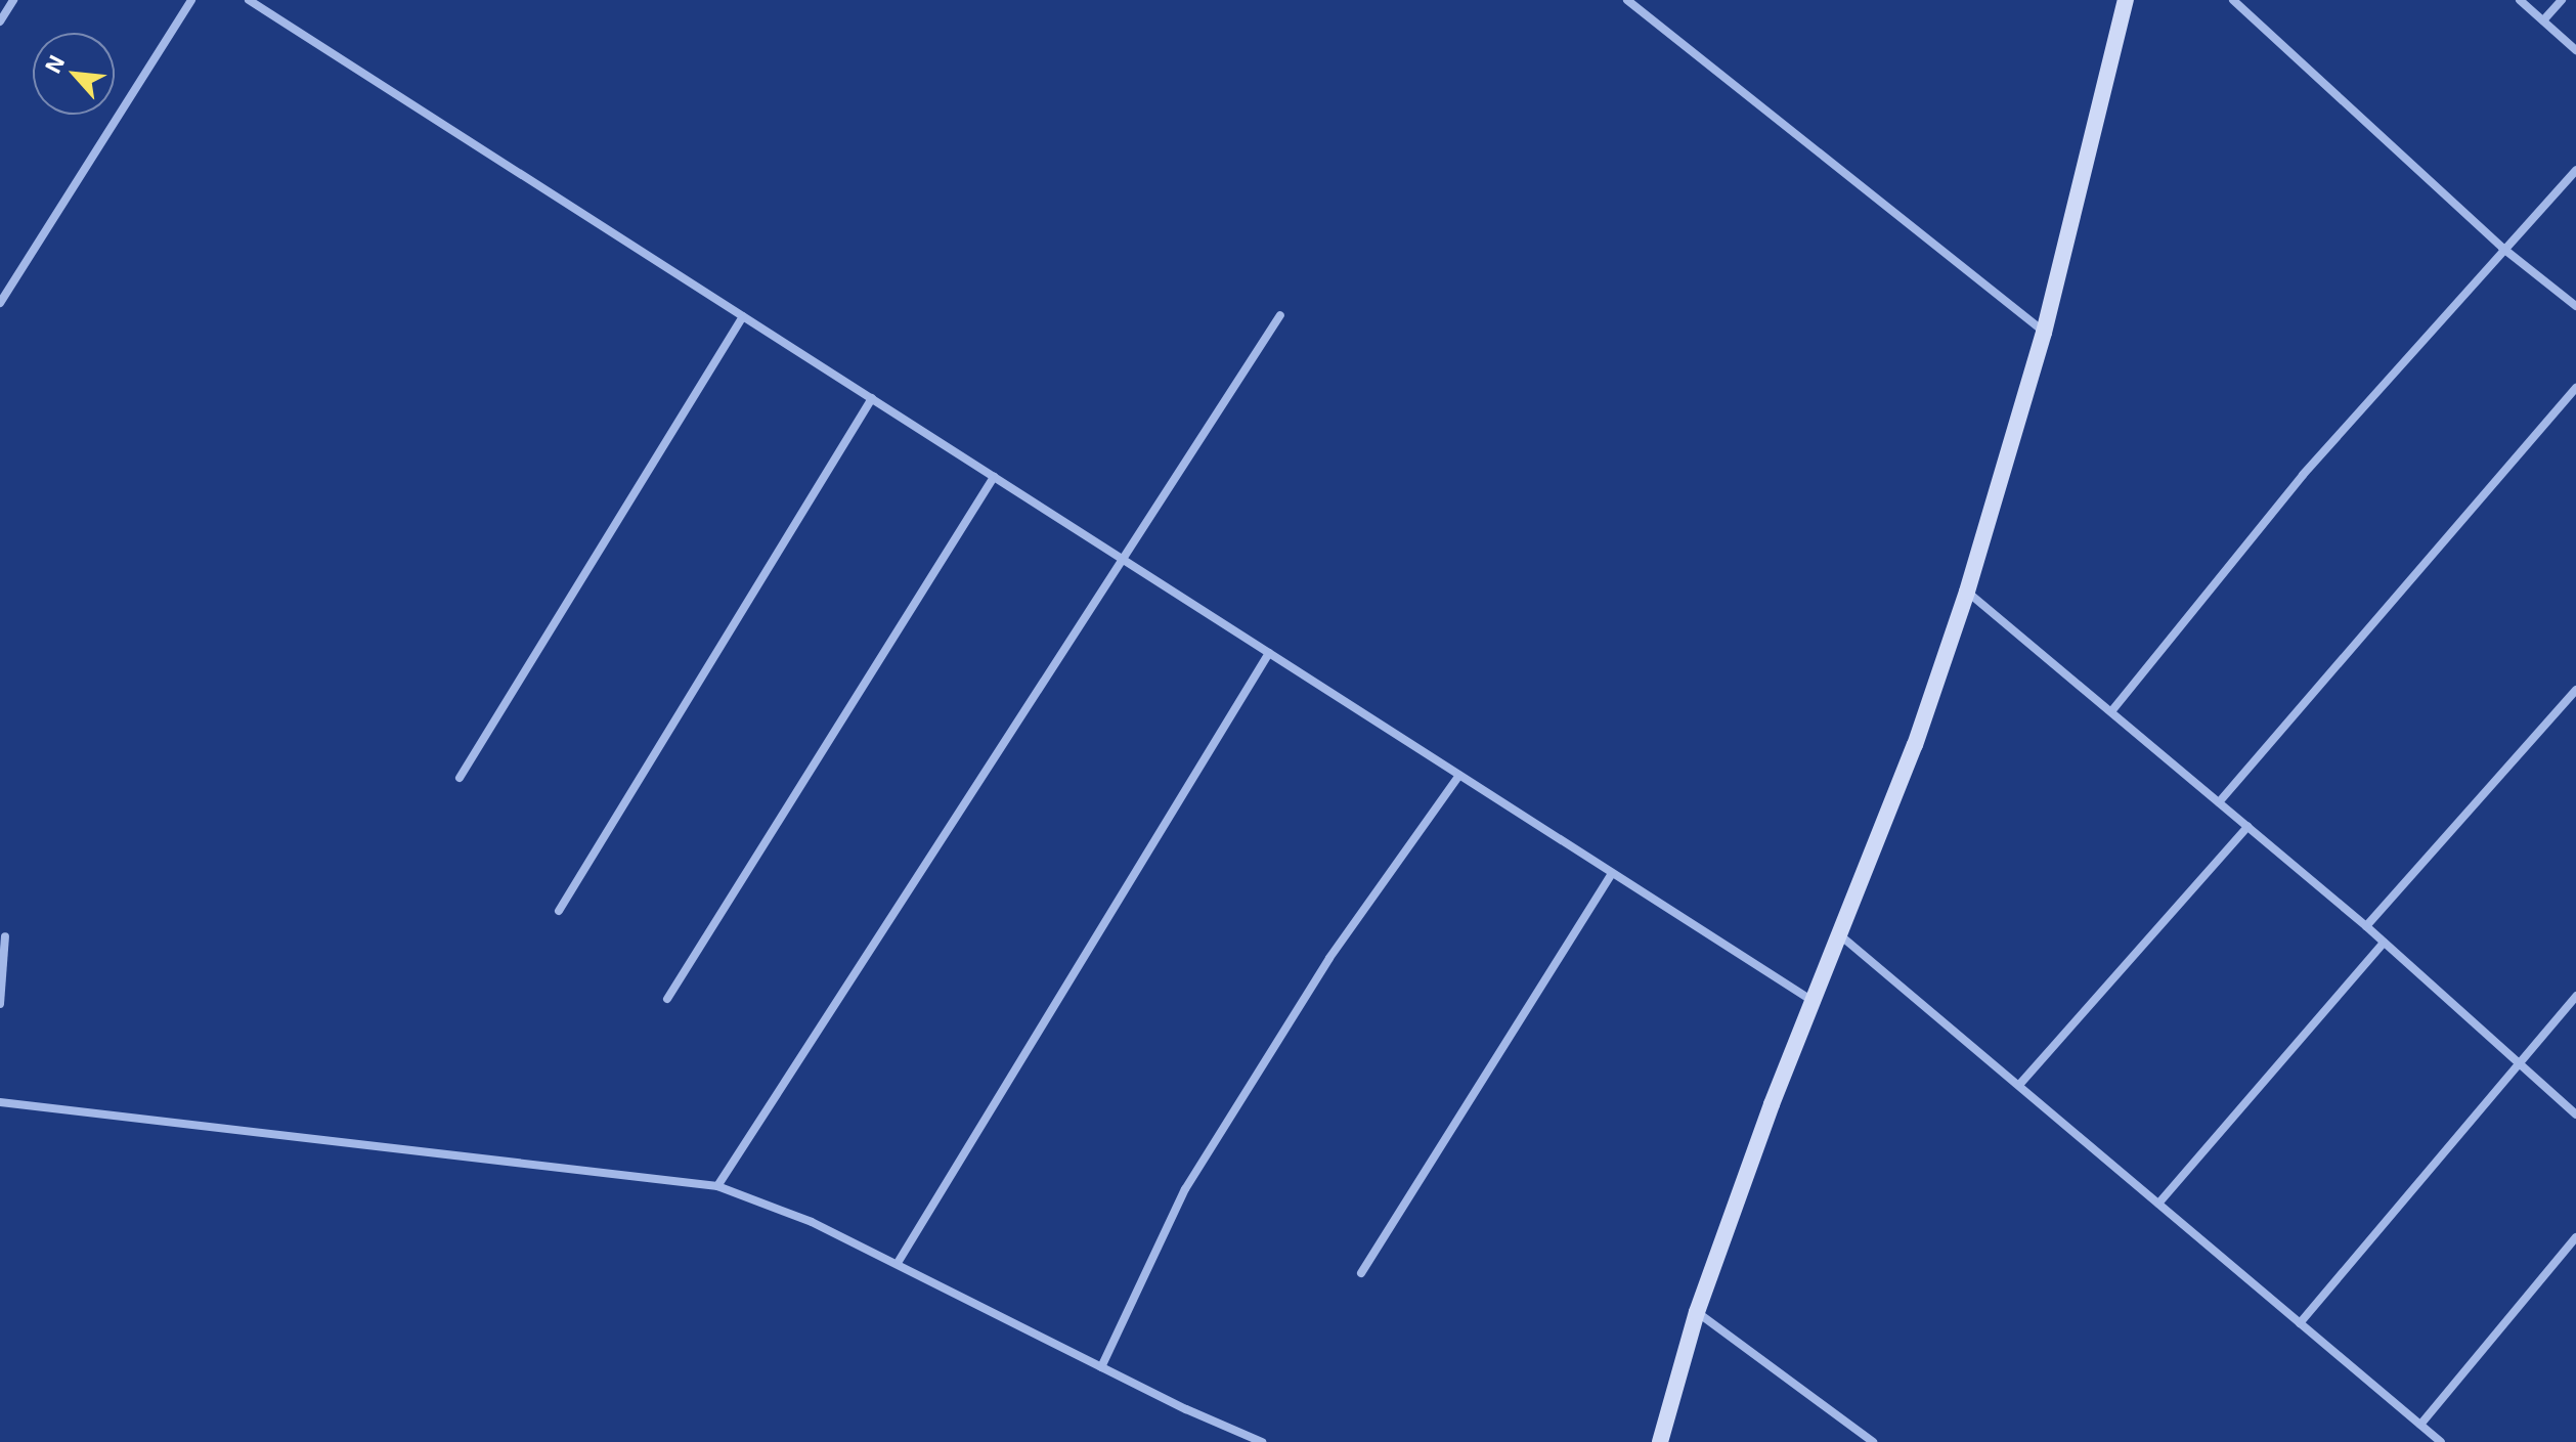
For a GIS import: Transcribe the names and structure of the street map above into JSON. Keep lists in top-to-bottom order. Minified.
{"north":"top left"}
